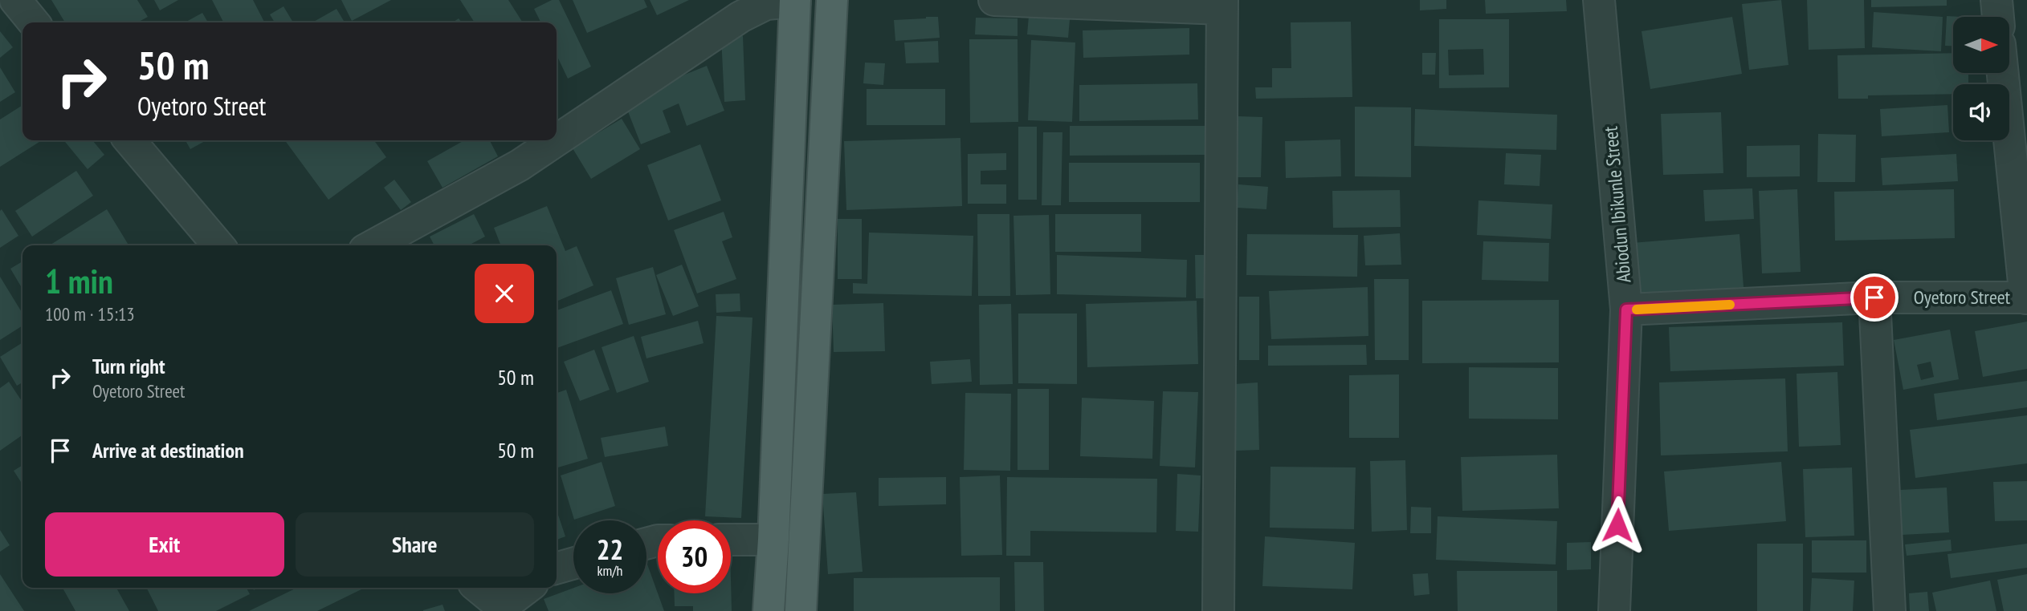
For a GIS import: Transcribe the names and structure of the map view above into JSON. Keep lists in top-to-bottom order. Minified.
{"streets":{"street":["Abiodun Ibikunle Street","Oyetoro Street"]},"crossings":[["Abiodun Ibikunle Street","Oyetoro Street"]],"north":"right","page":{"turn":["50 m","Oyetoro Street"],"heading":["1 min","100 m · 15:13"],"list":[{"name":"Turn right","note":"Oyetoro Street","value":"50 m"},{"name":"Arrive at destination","value":"50 m"}],"buttons":["Exit","Share"],"speed":"22 km/h","limit":"30"}}
